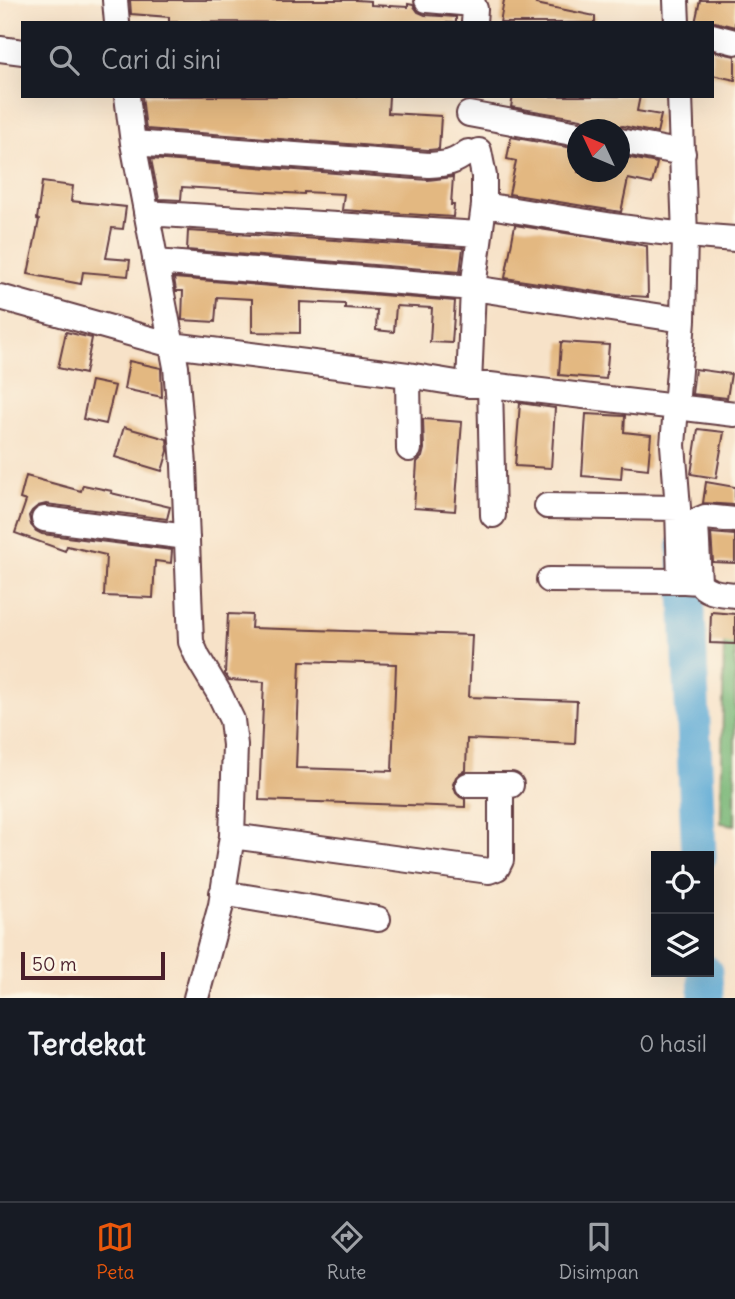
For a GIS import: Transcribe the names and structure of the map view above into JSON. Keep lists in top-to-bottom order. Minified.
{"scale_bar":"50 m","north":"top left","page":{"search":"Cari di sini","scale":"50 m","heading":["Terdekat","0 hasil"],"nav":["Peta","Rute","Disimpan"]}}
